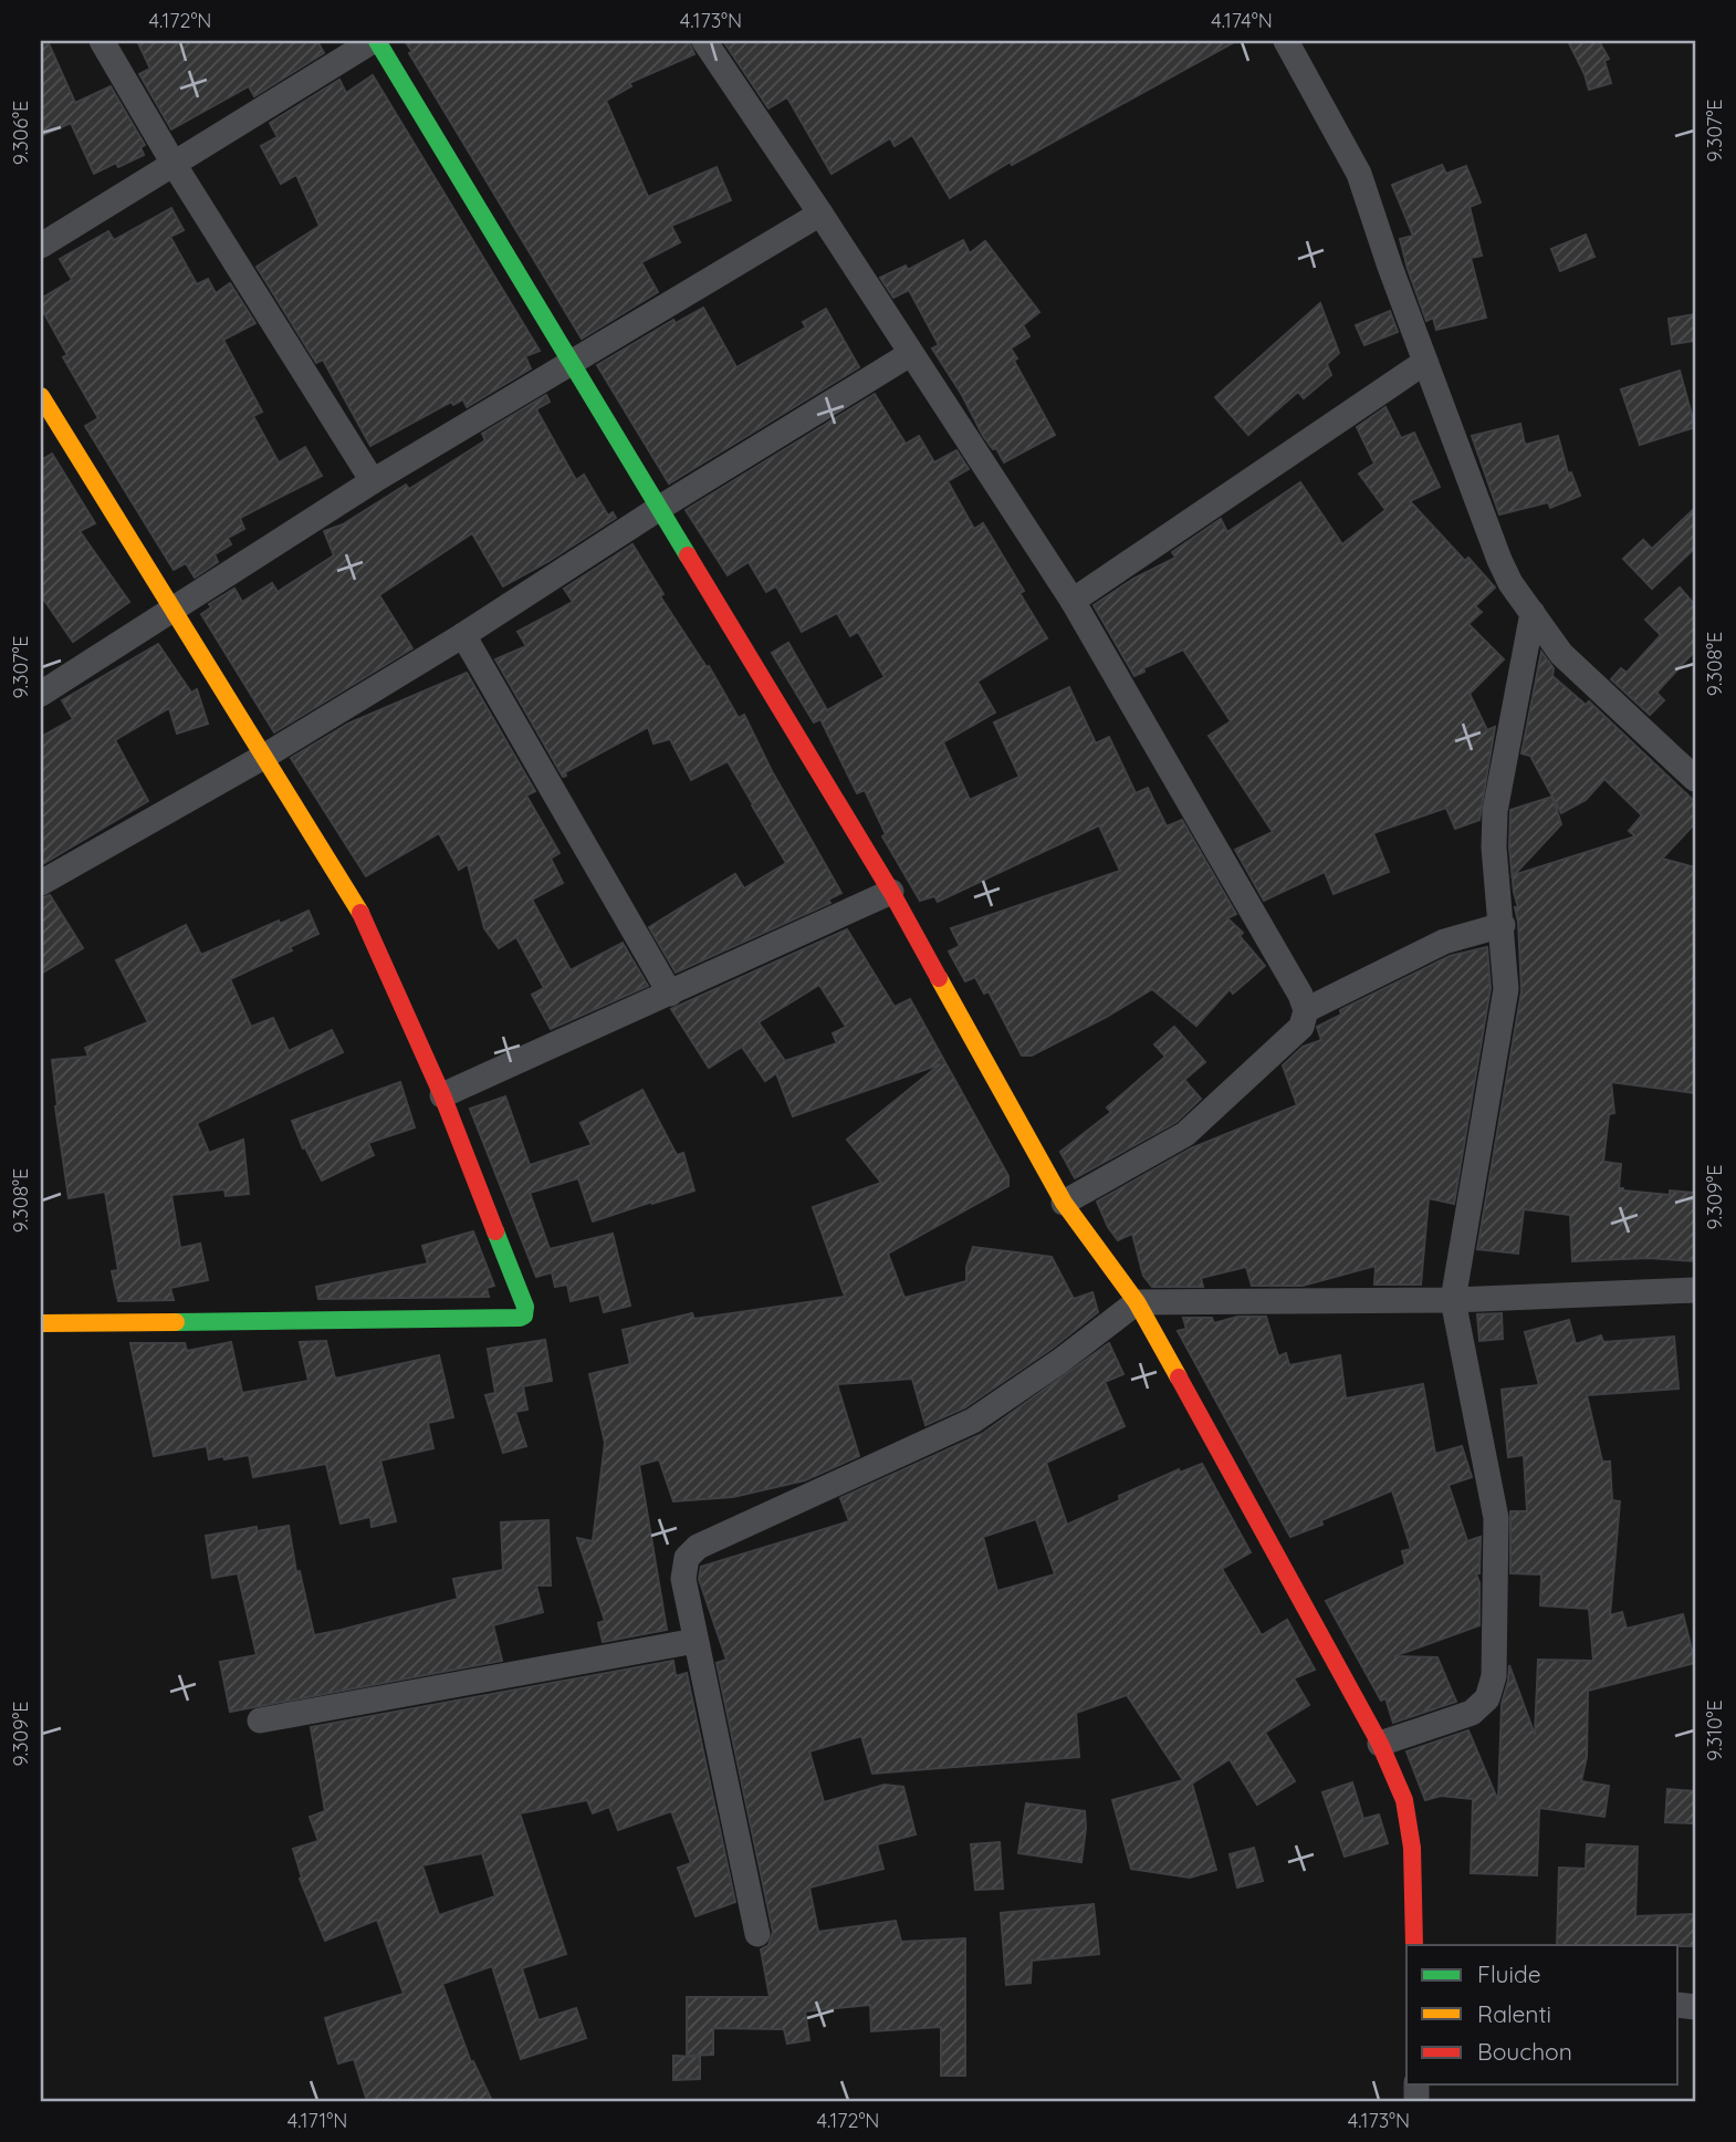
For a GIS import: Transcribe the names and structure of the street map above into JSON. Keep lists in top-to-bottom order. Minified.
{"legend":["Fluide","Ralenti","Bouchon"],"coordinates":["4.172°N","4.173°N","4.174°N","9.307°E","9.306°E","9.308°E","9.309°E","9.310°E","4.171°N"]}
